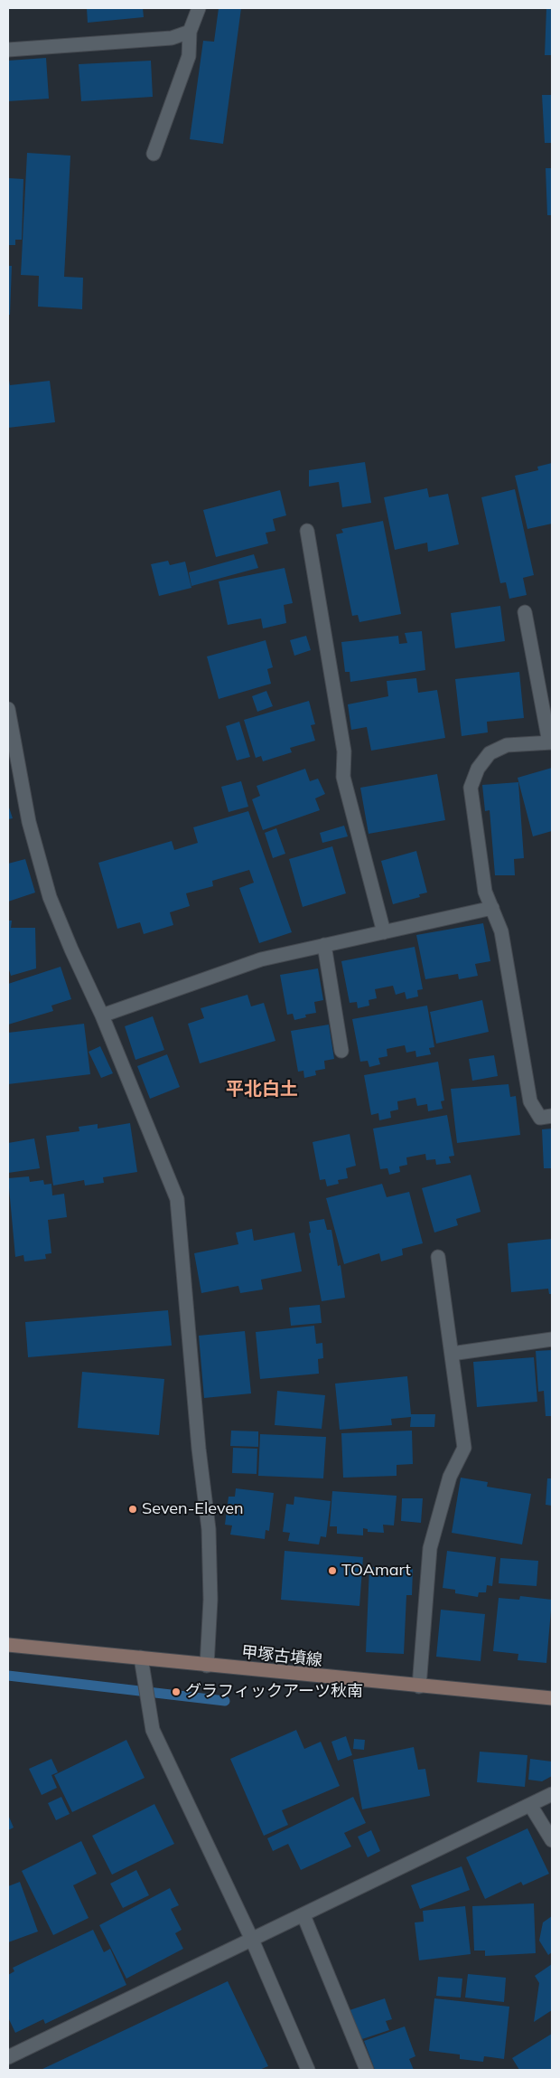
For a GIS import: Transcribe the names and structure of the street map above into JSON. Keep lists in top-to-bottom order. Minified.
{"streets":{"main road":["甲塚古墳線"]},"districts":["平北白土"],"places":["Seven-Eleven","TOAmart","グラフィックアーツ秋南"]}
